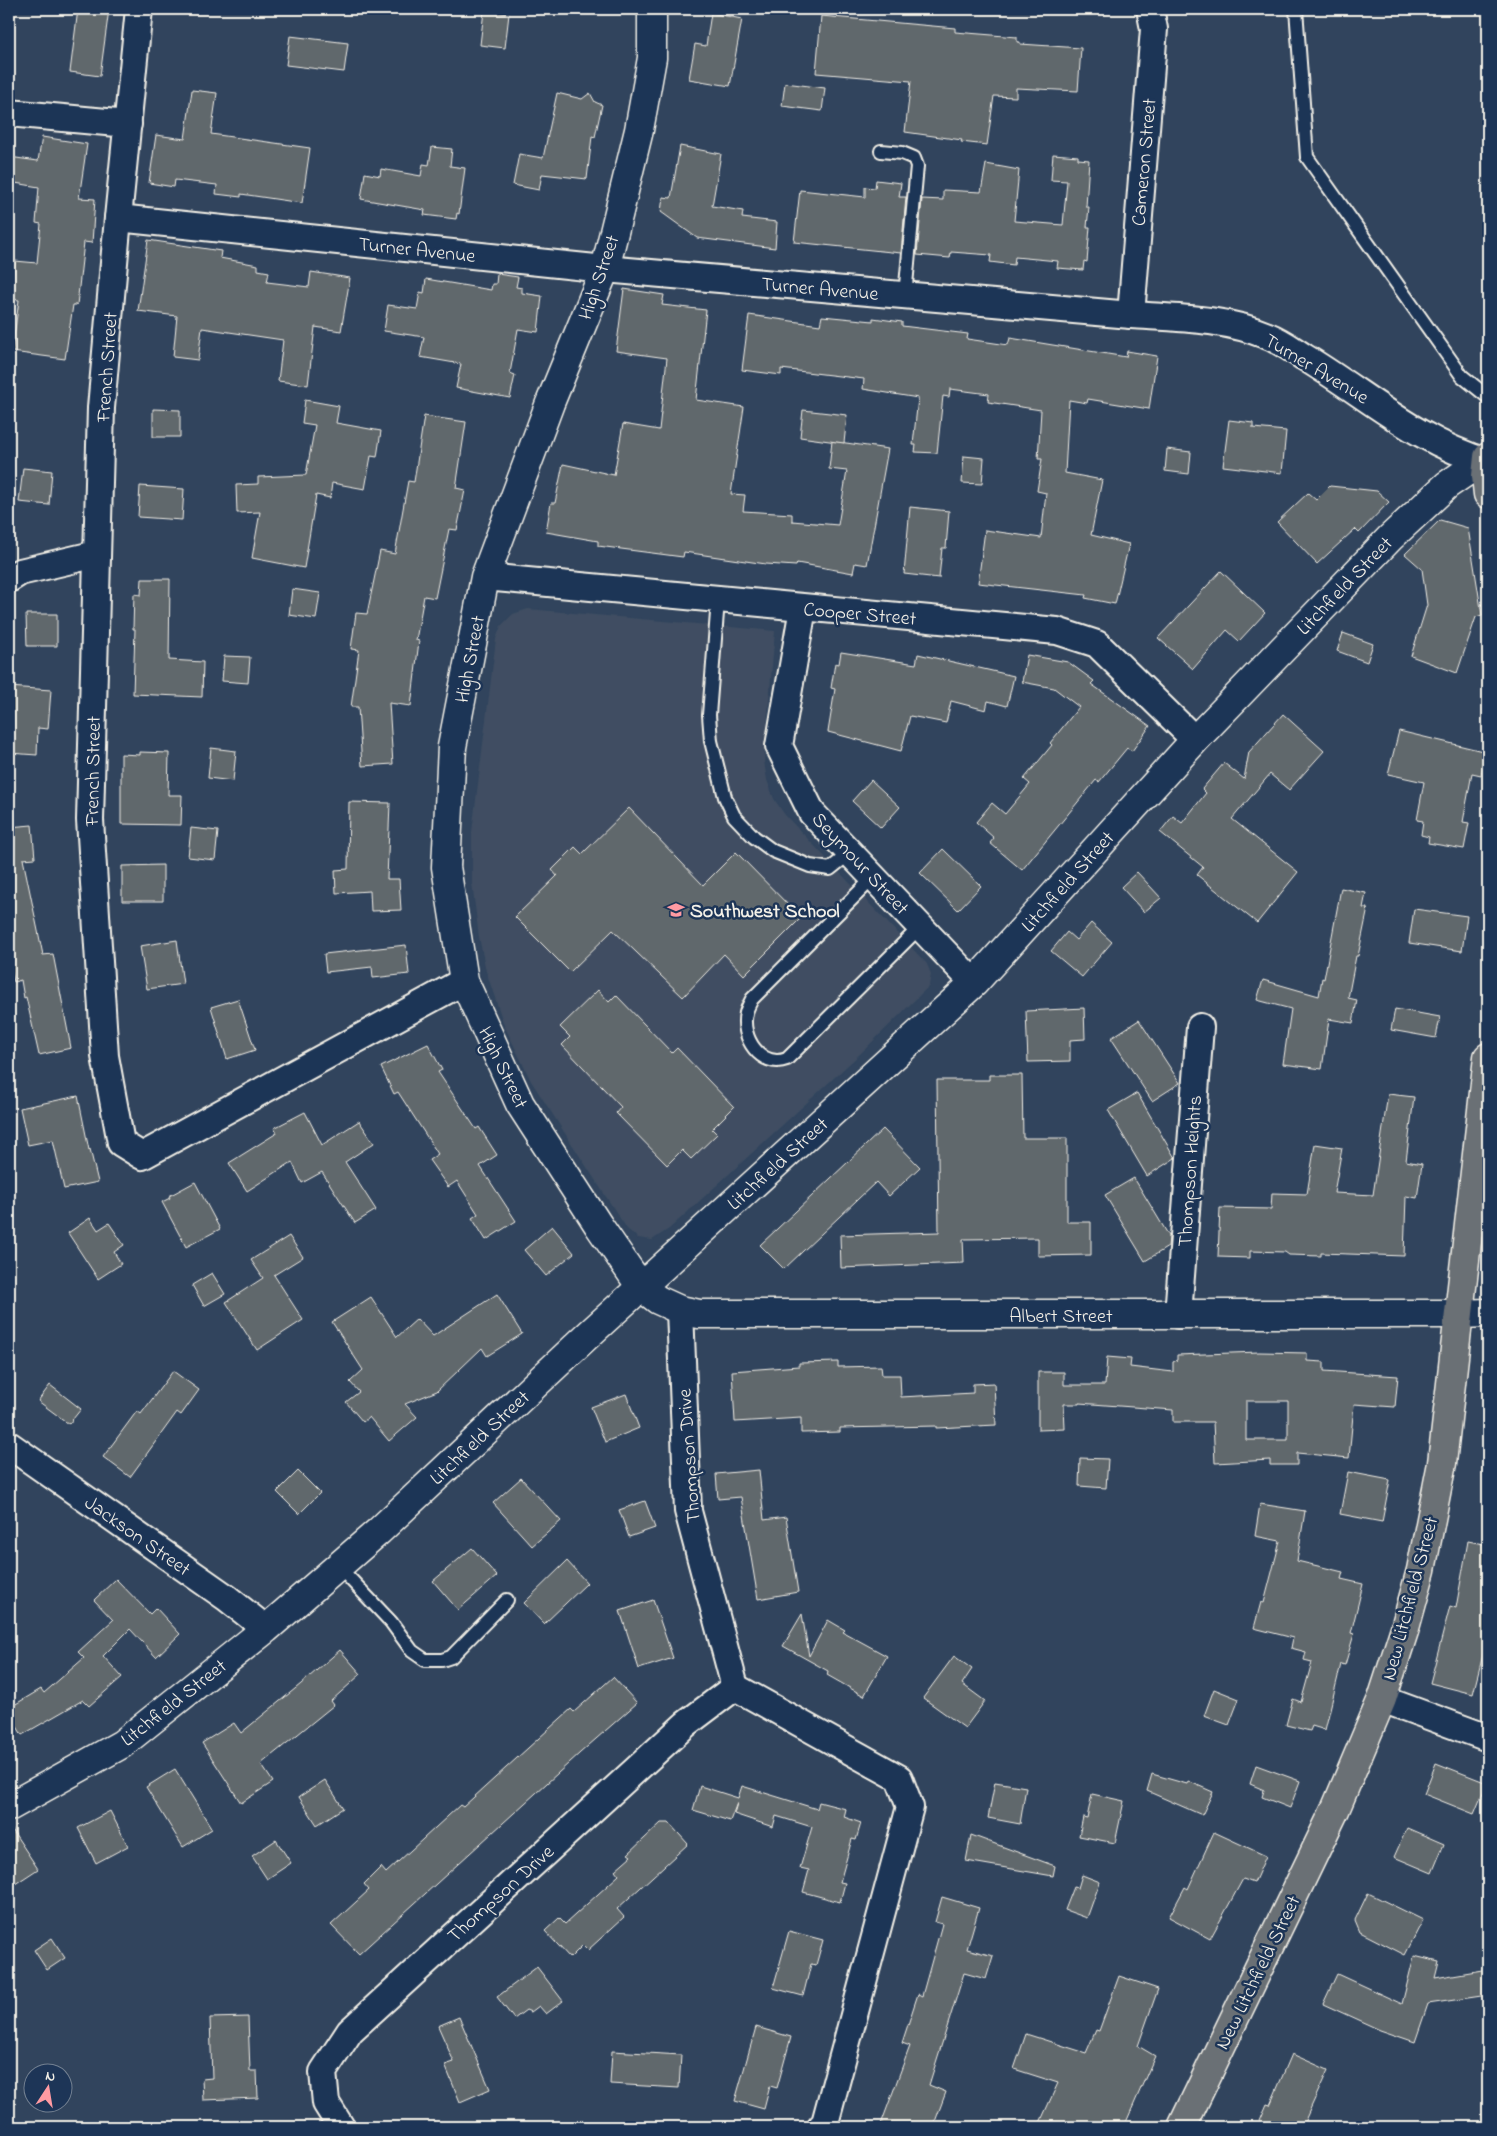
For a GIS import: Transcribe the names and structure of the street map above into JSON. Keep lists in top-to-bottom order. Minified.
{"streets":{"highway":["New Litchfield Street"],"street":["Cameron Street","Turner Avenue","High Street","French Street","Litchfield Street","Cooper Street","Seymour Street","Thompson Heights","Albert Street","Thompson Drive","Jackson Street"]},"crossings":[["Cameron Street","Turner Avenue"],["Turner Avenue","High Street"],["Turner Avenue","French Street"],["Turner Avenue","Litchfield Street"],["High Street","French Street"],["High Street","Litchfield Street"],["High Street","Cooper Street"],["High Street","Albert Street"],["Litchfield Street","Cooper Street"],["Litchfield Street","Seymour Street"],["Litchfield Street","Albert Street"],["Litchfield Street","Jackson Street"],["Cooper Street","Seymour Street"],["Thompson Heights","Albert Street"],["Albert Street","Thompson Drive"],["Albert Street","New Litchfield Street"]],"places":{"school or university":["Southwest School"]},"north":"top"}
